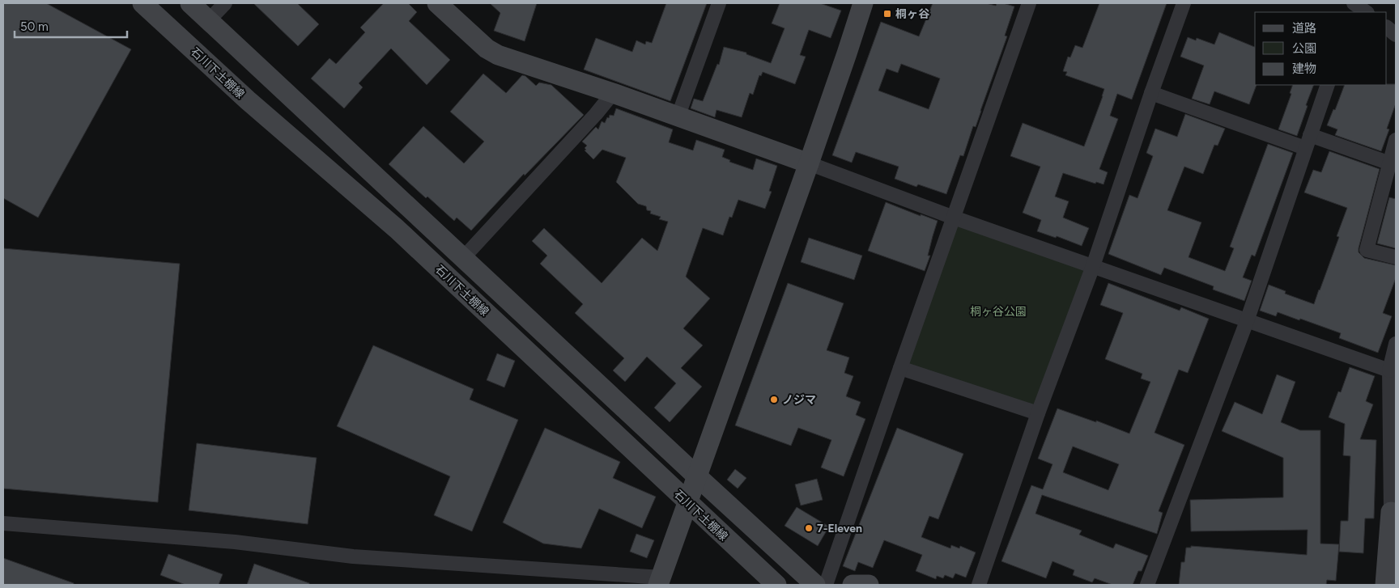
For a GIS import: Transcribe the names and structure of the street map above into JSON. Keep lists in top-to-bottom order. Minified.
{"streets":{"street":["石川下土棚線"]},"parks":["桐ヶ谷公園"],"places":{"transit":["桐ヶ谷"],"other":["ノジマ","7-Eleven"]},"legend":["道路","公園","建物"],"scale_bar":"50 m"}
